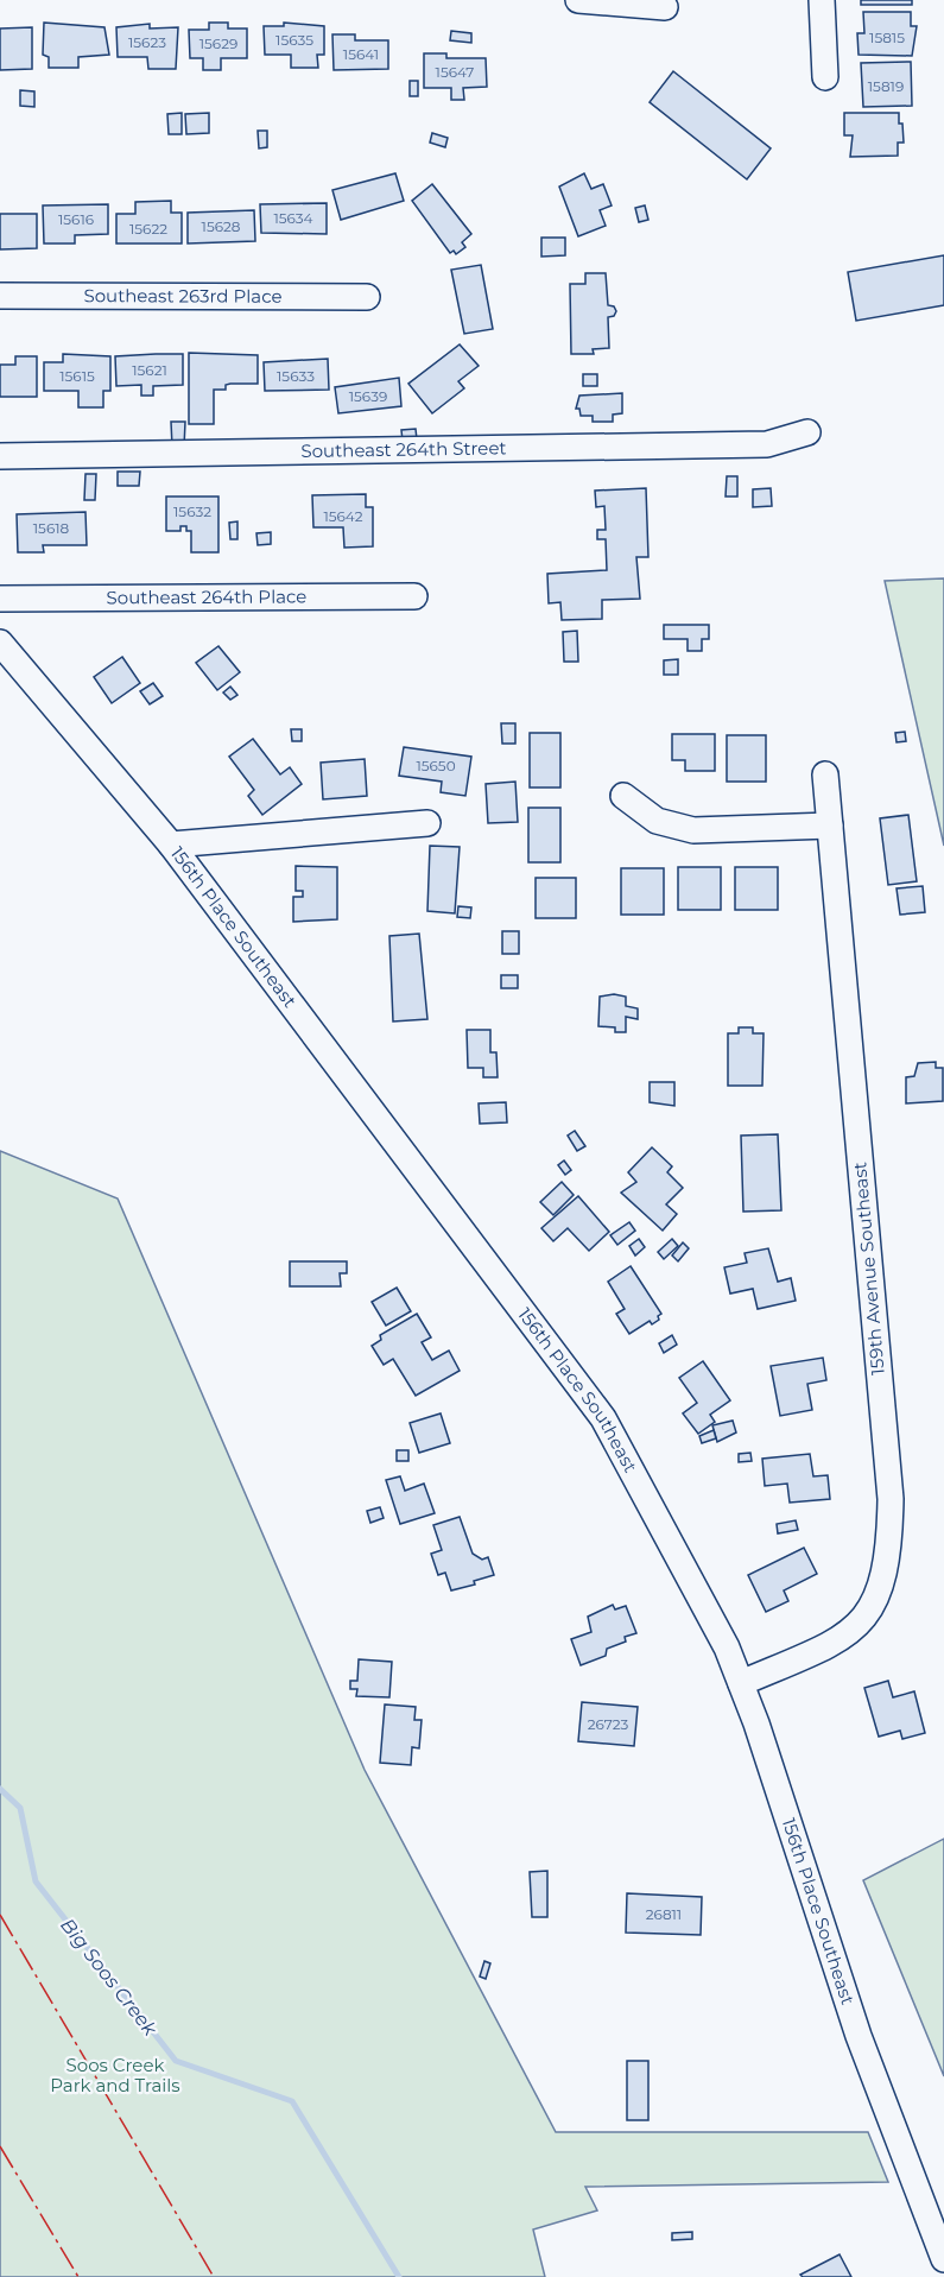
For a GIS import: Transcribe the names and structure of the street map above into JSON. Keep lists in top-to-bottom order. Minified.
{"streets":{"street":["Southeast 263rd Place","Southeast 264th Street","Southeast 264th Place","156th Place Southeast","159th Avenue Southeast"]},"crossings":[["156th Place Southeast","159th Avenue Southeast"]],"water":["Big Soos Creek"],"parks":["Soos Creek Park and Trails"],"house_numbers":["15815","15635","15623","15629","15641","15647","15819","15634","15616","15628","15622","15621","15615","15633","15639","15632","15642","15618","15650","26723","26811"]}
